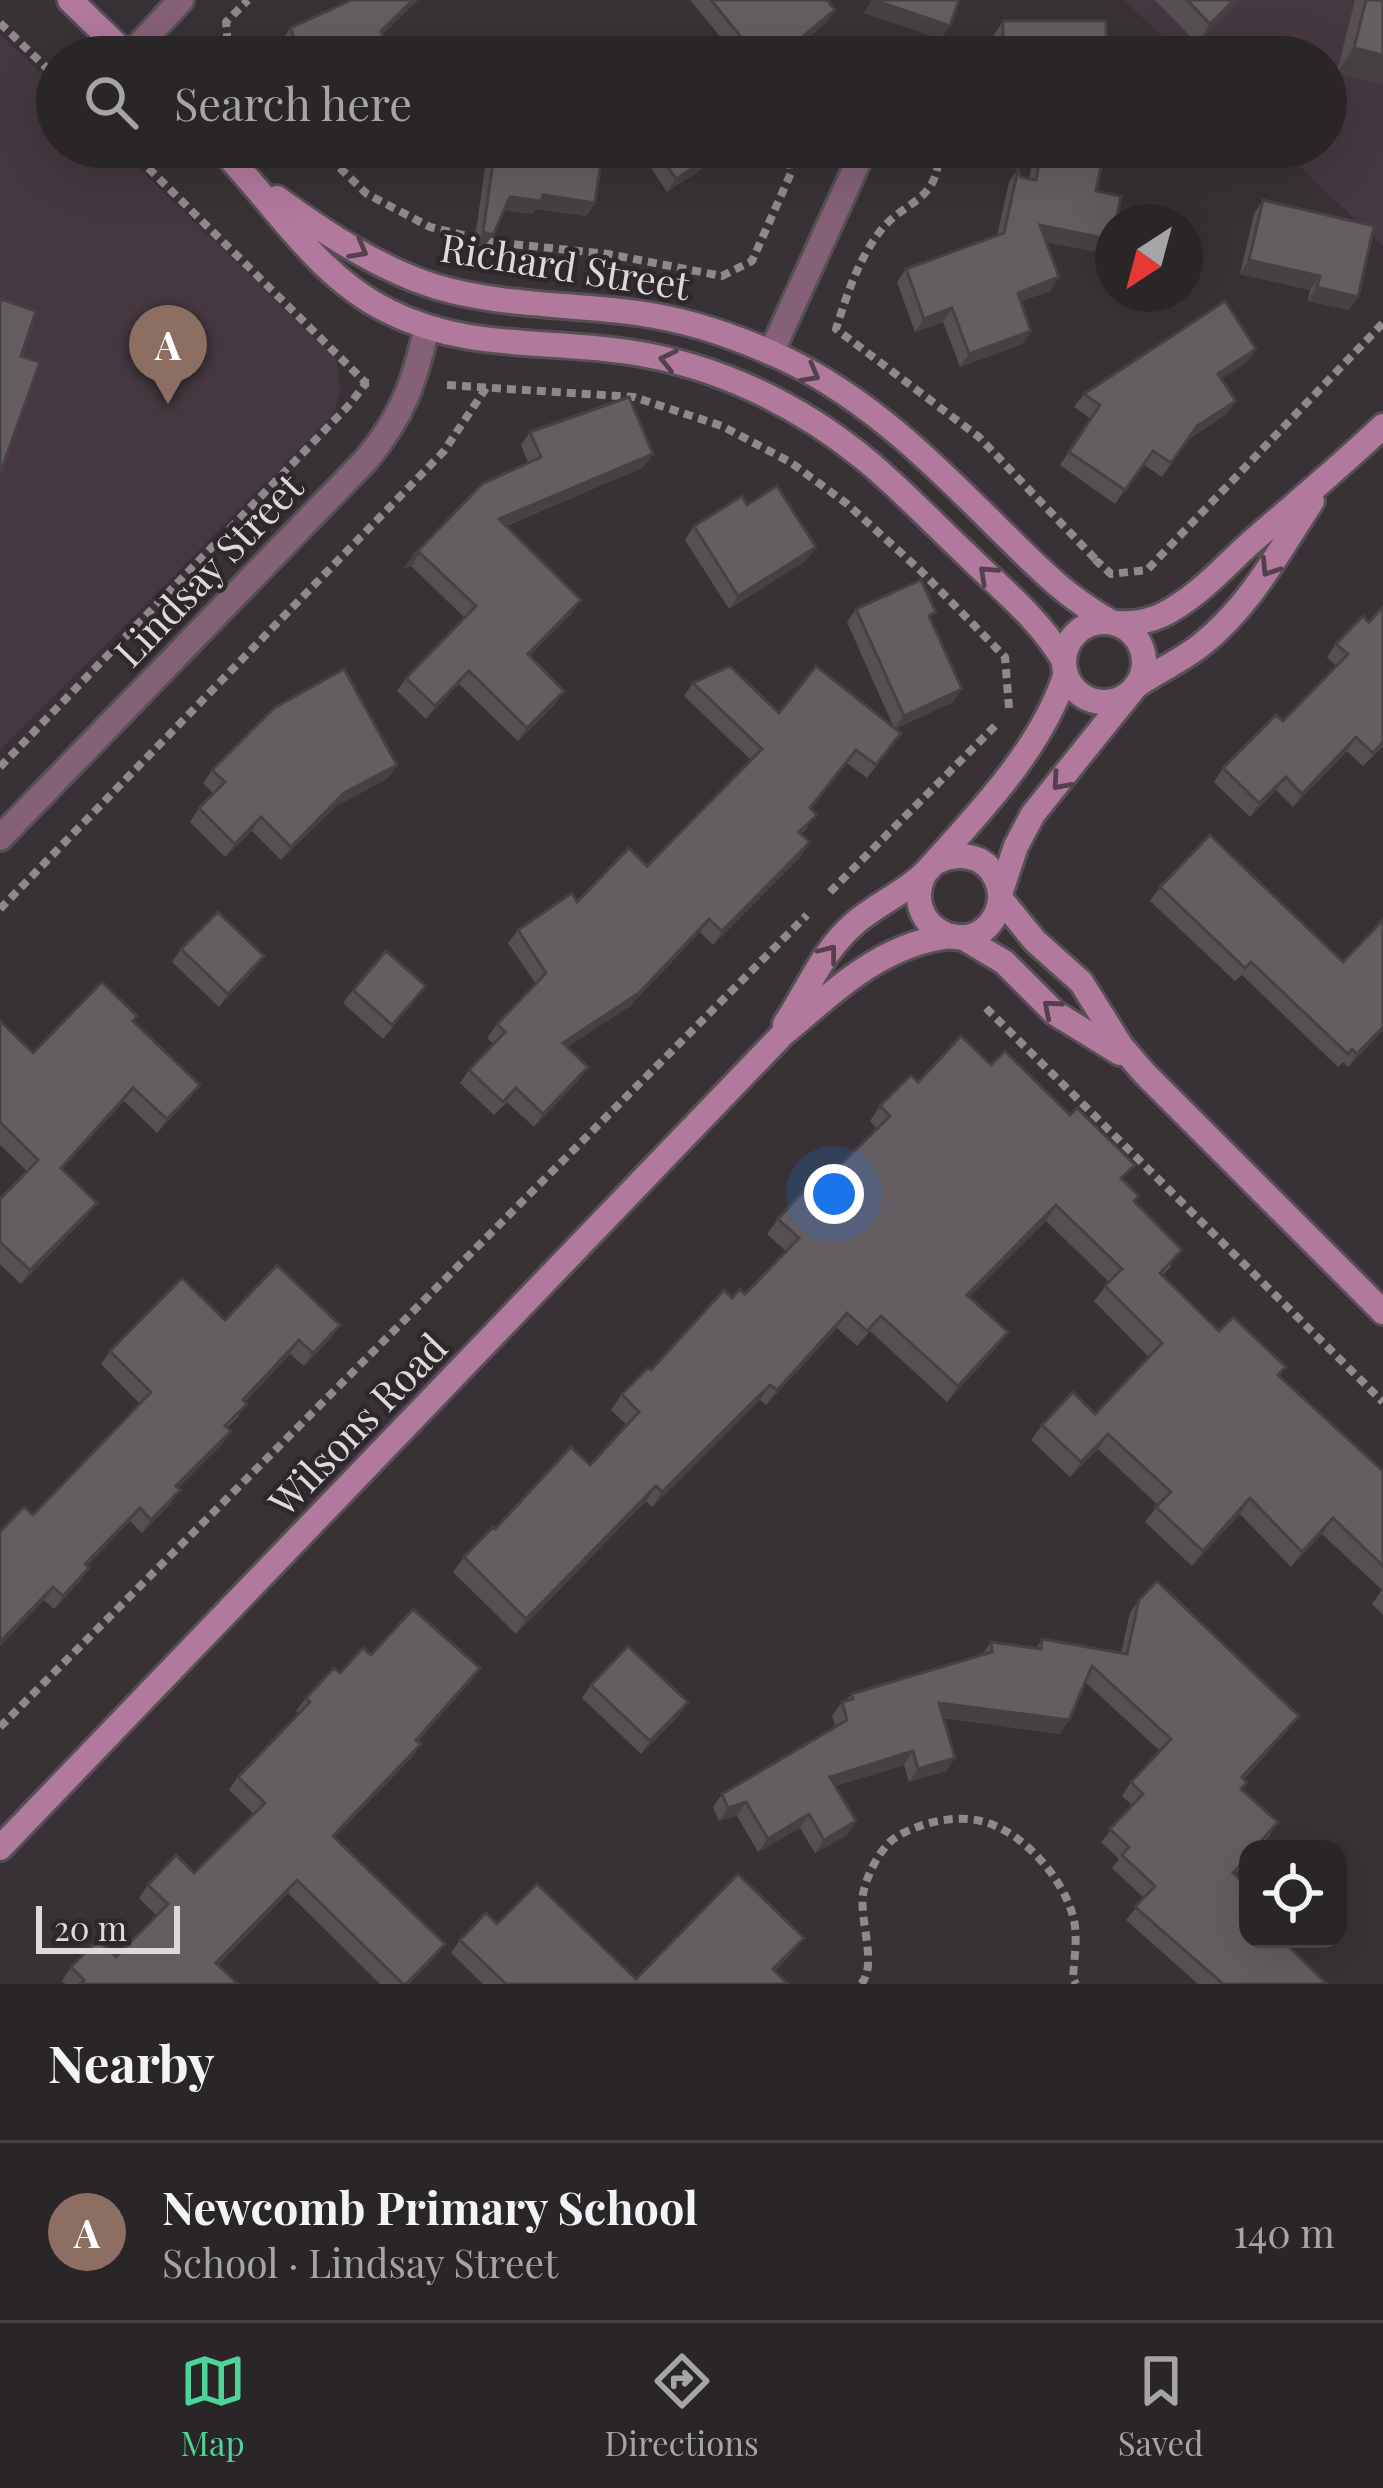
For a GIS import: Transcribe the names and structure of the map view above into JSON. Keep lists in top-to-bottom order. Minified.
{"streets":{"street":["Richard Street","Lindsay Street","Wilsons Road"]},"crossings":[["Richard Street","Lindsay Street"],["Richard Street","Wilsons Road"]],"scale_bar":"20 m","north":"bottom left","page":{"search":"Search here","pins":"A","scale":"20 m","heading":"Nearby","list":[{"mark":"A","name":"Newcomb Primary School","note":"School · Lindsay Street","value":"140 m"}],"nav":["Map","Directions","Saved"]}}
